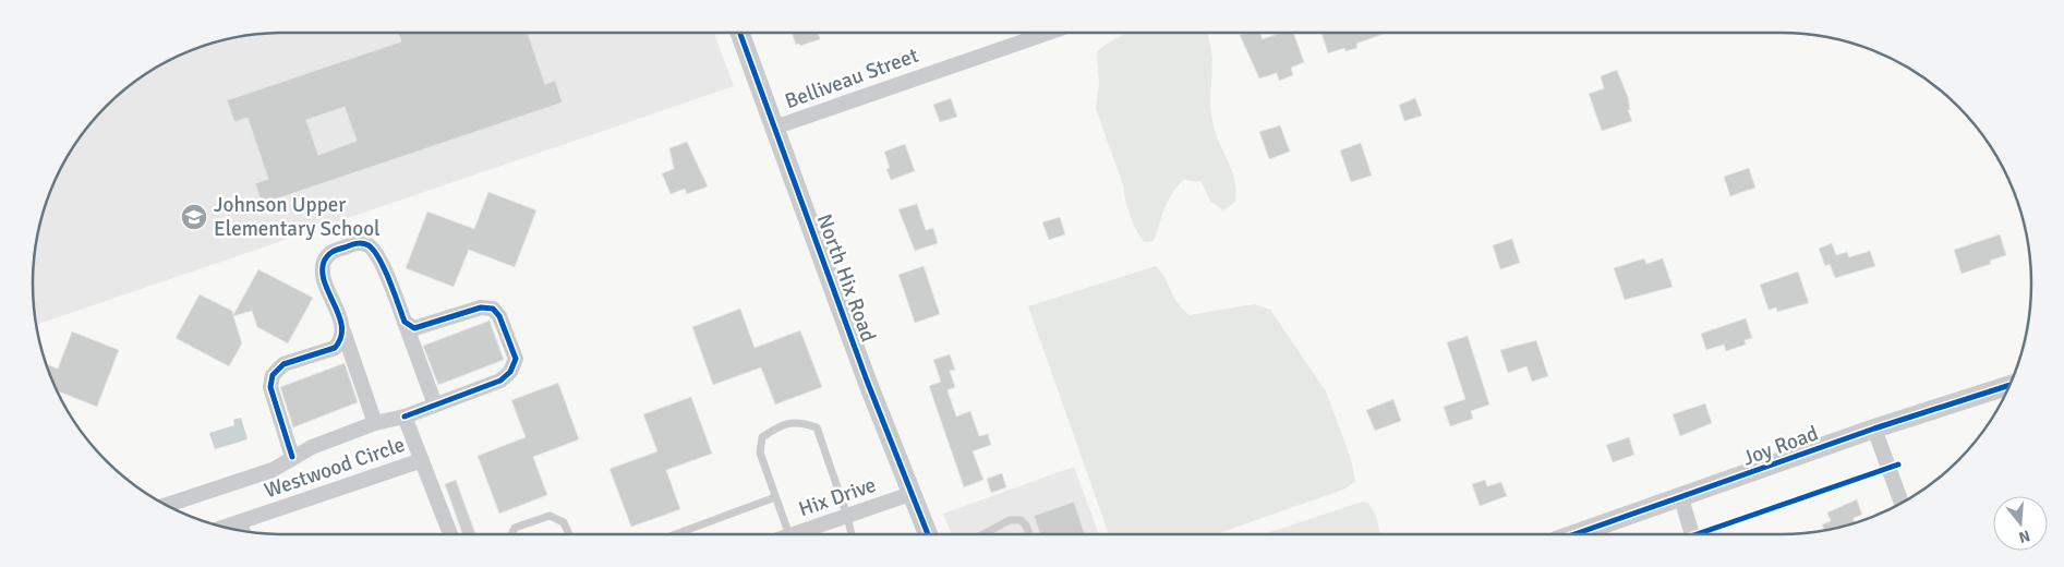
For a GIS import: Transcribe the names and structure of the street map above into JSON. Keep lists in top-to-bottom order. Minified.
{"streets":{"street":["Belliveau Street","North Hix Road","Joy Road","Westwood Circle","Hix Drive"]},"crossings":[["Belliveau Street","North Hix Road"],["North Hix Road","Hix Drive"]],"places":{"school or university":["Johnson Upper Elementary School"]},"north":"bottom"}
